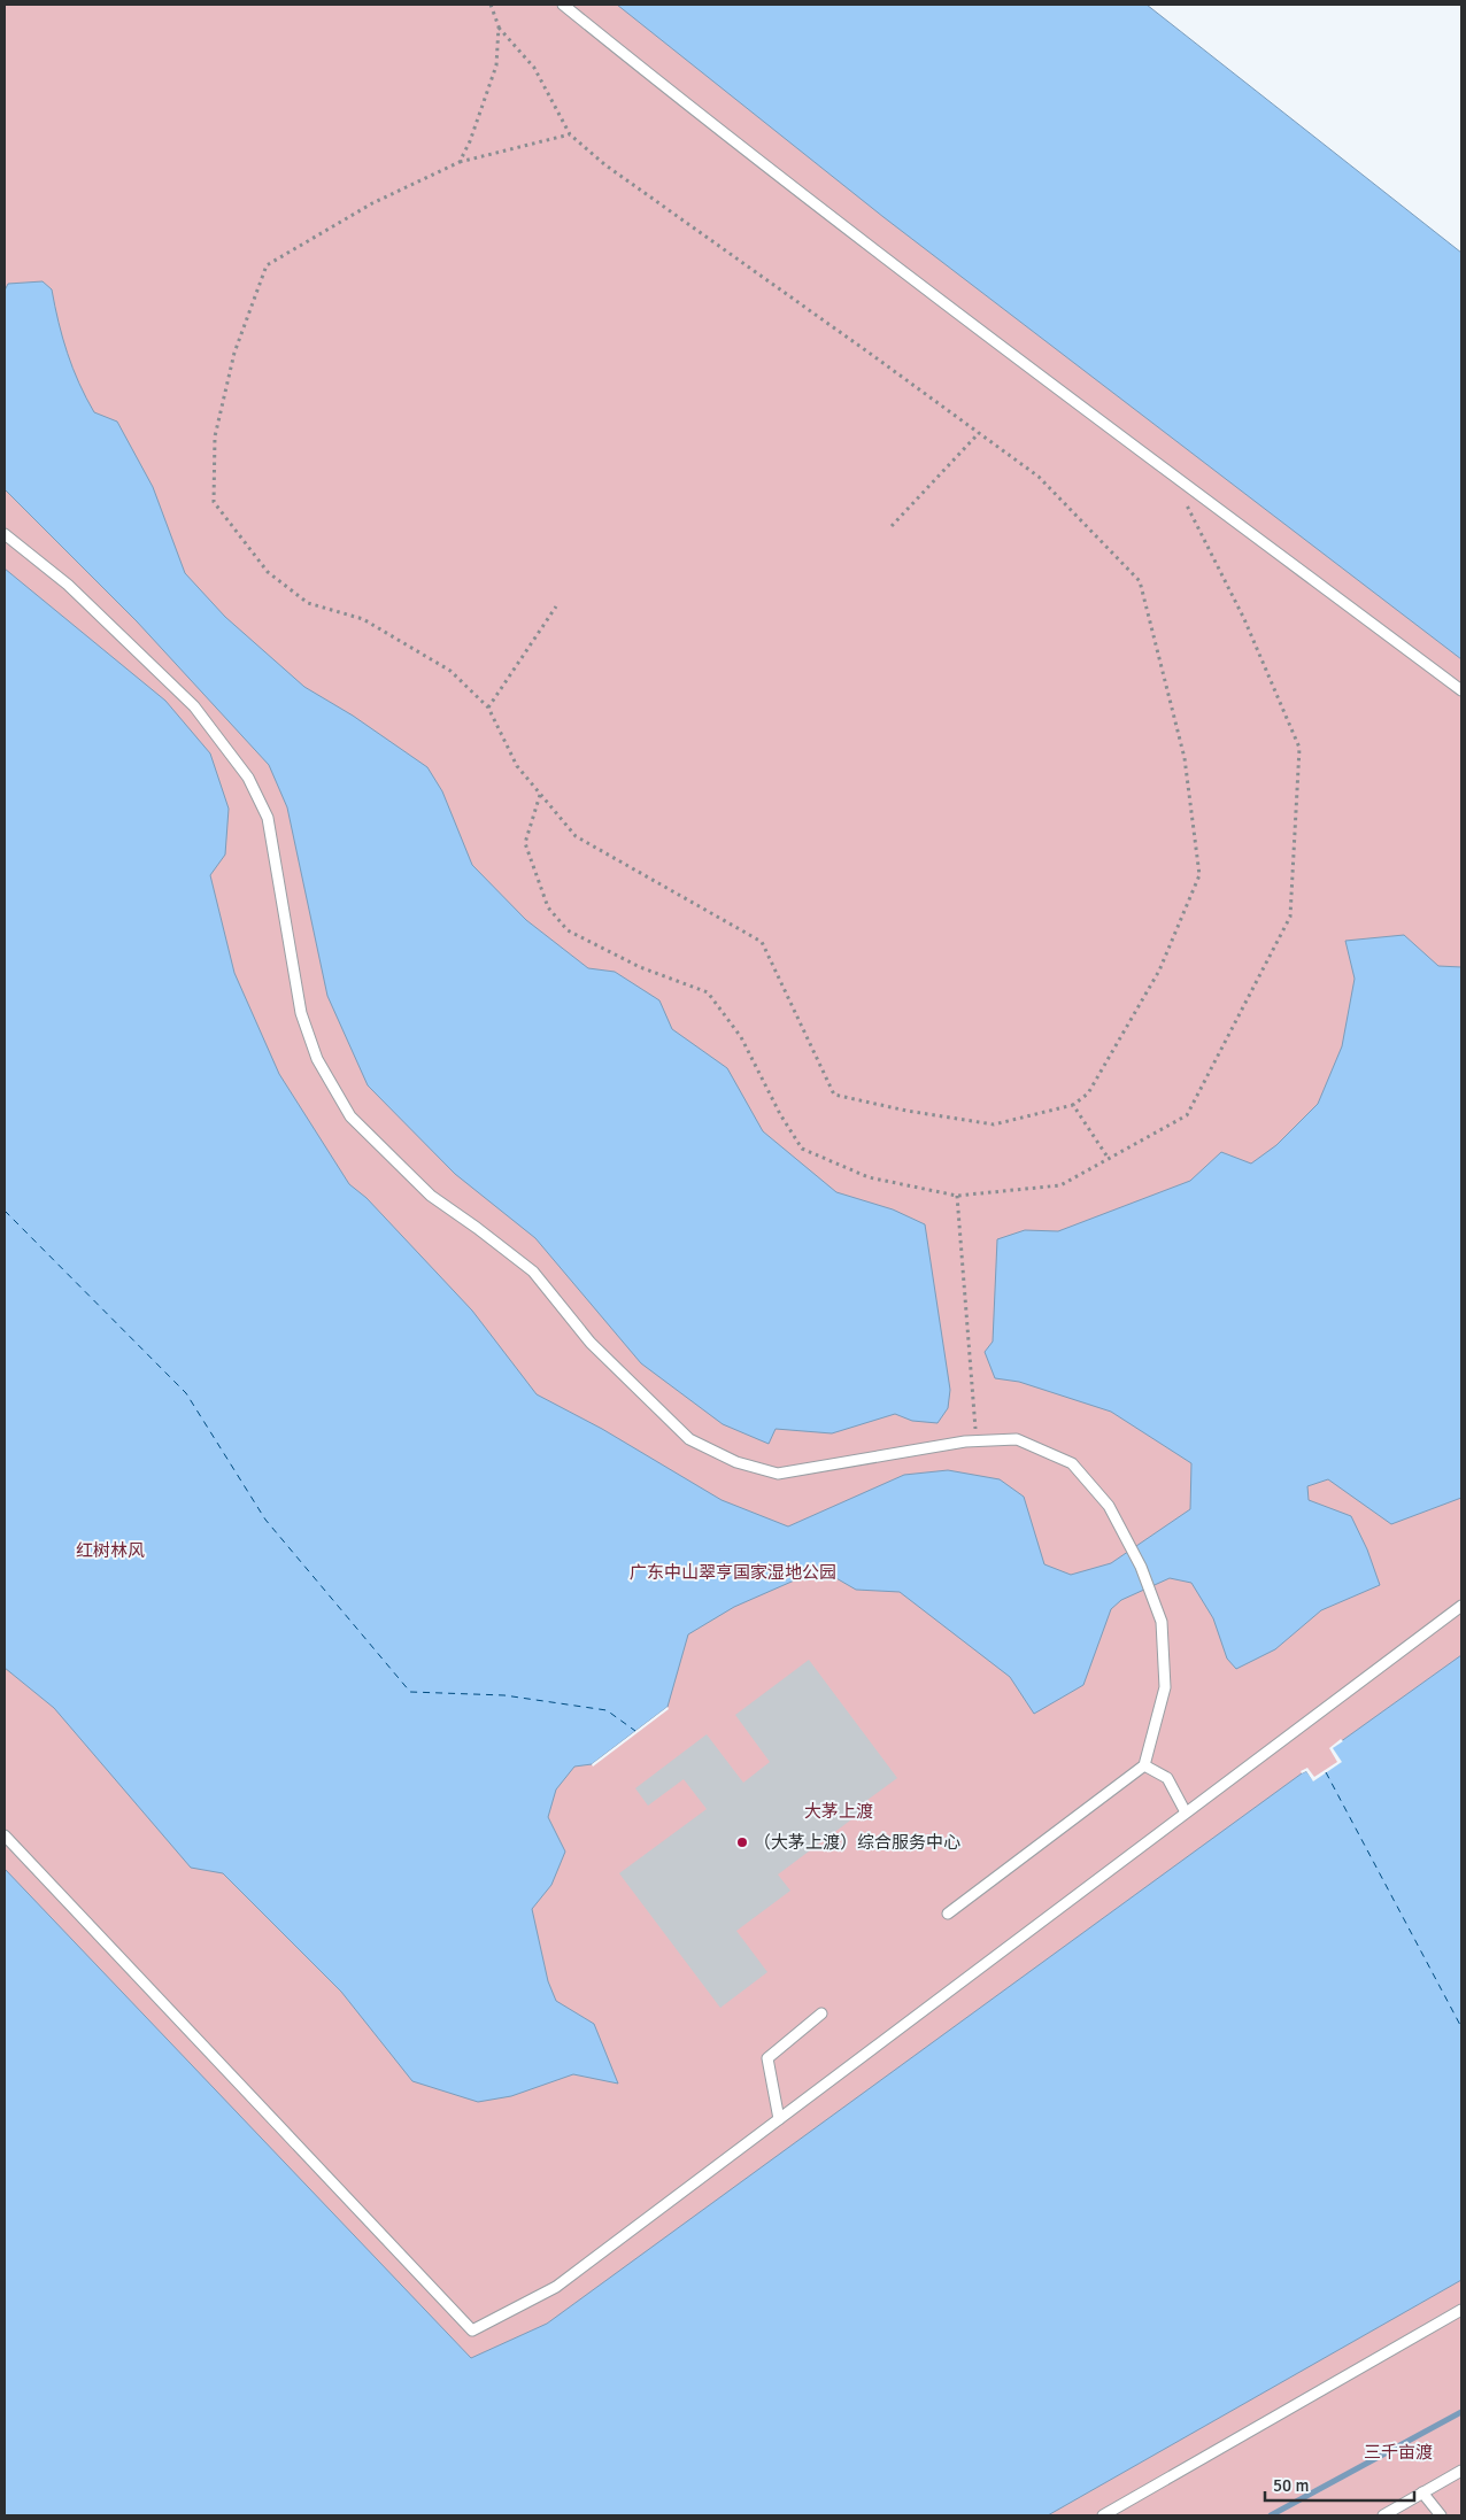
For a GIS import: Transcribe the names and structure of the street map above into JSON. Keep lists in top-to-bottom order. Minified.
{"parks":["红树林风","广东中山翠亨国家湿地公园","大茅上渡","三千亩渡"],"places":["（大茅上渡）综合服务中心"],"scale_bar":"50 m"}
